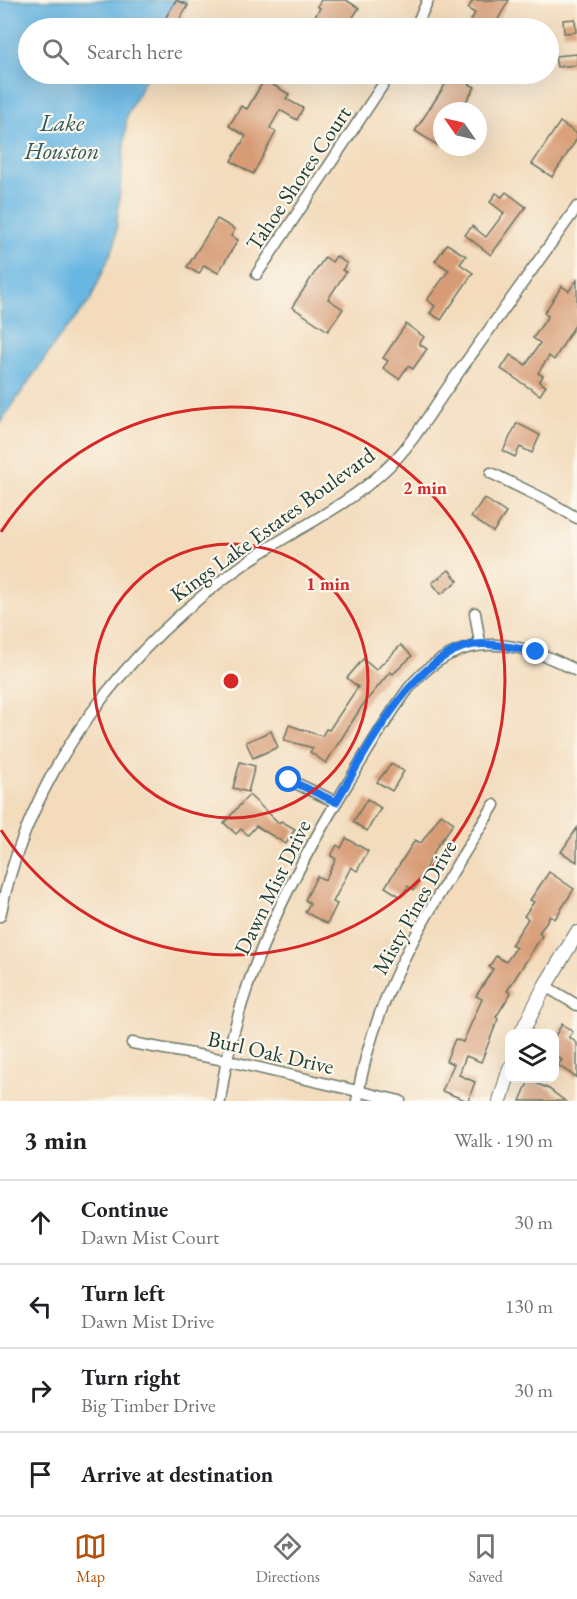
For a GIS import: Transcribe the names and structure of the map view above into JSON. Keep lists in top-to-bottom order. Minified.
{"streets":{"street":["Tahoe Shores Court","Kings Lake Estates Boulevard","Dawn Mist Drive","Misty Pines Drive","Burl Oak Drive"]},"crossings":[["Dawn Mist Drive","Burl Oak Drive"],["Misty Pines Drive","Burl Oak Drive"]],"water":["Lake Houston"],"north":"top left","page":{"search":"Search here","heading":["3 min","Walk · 190 m"],"list":[["Continue","Dawn Mist Court","30 m"],["Turn left","Dawn Mist Drive","130 m"],["Turn right","Big Timber Drive","30 m"],"Arrive at destination"],"nav":["Map","Directions","Saved"]},"rings":["2 min","1 min"]}
